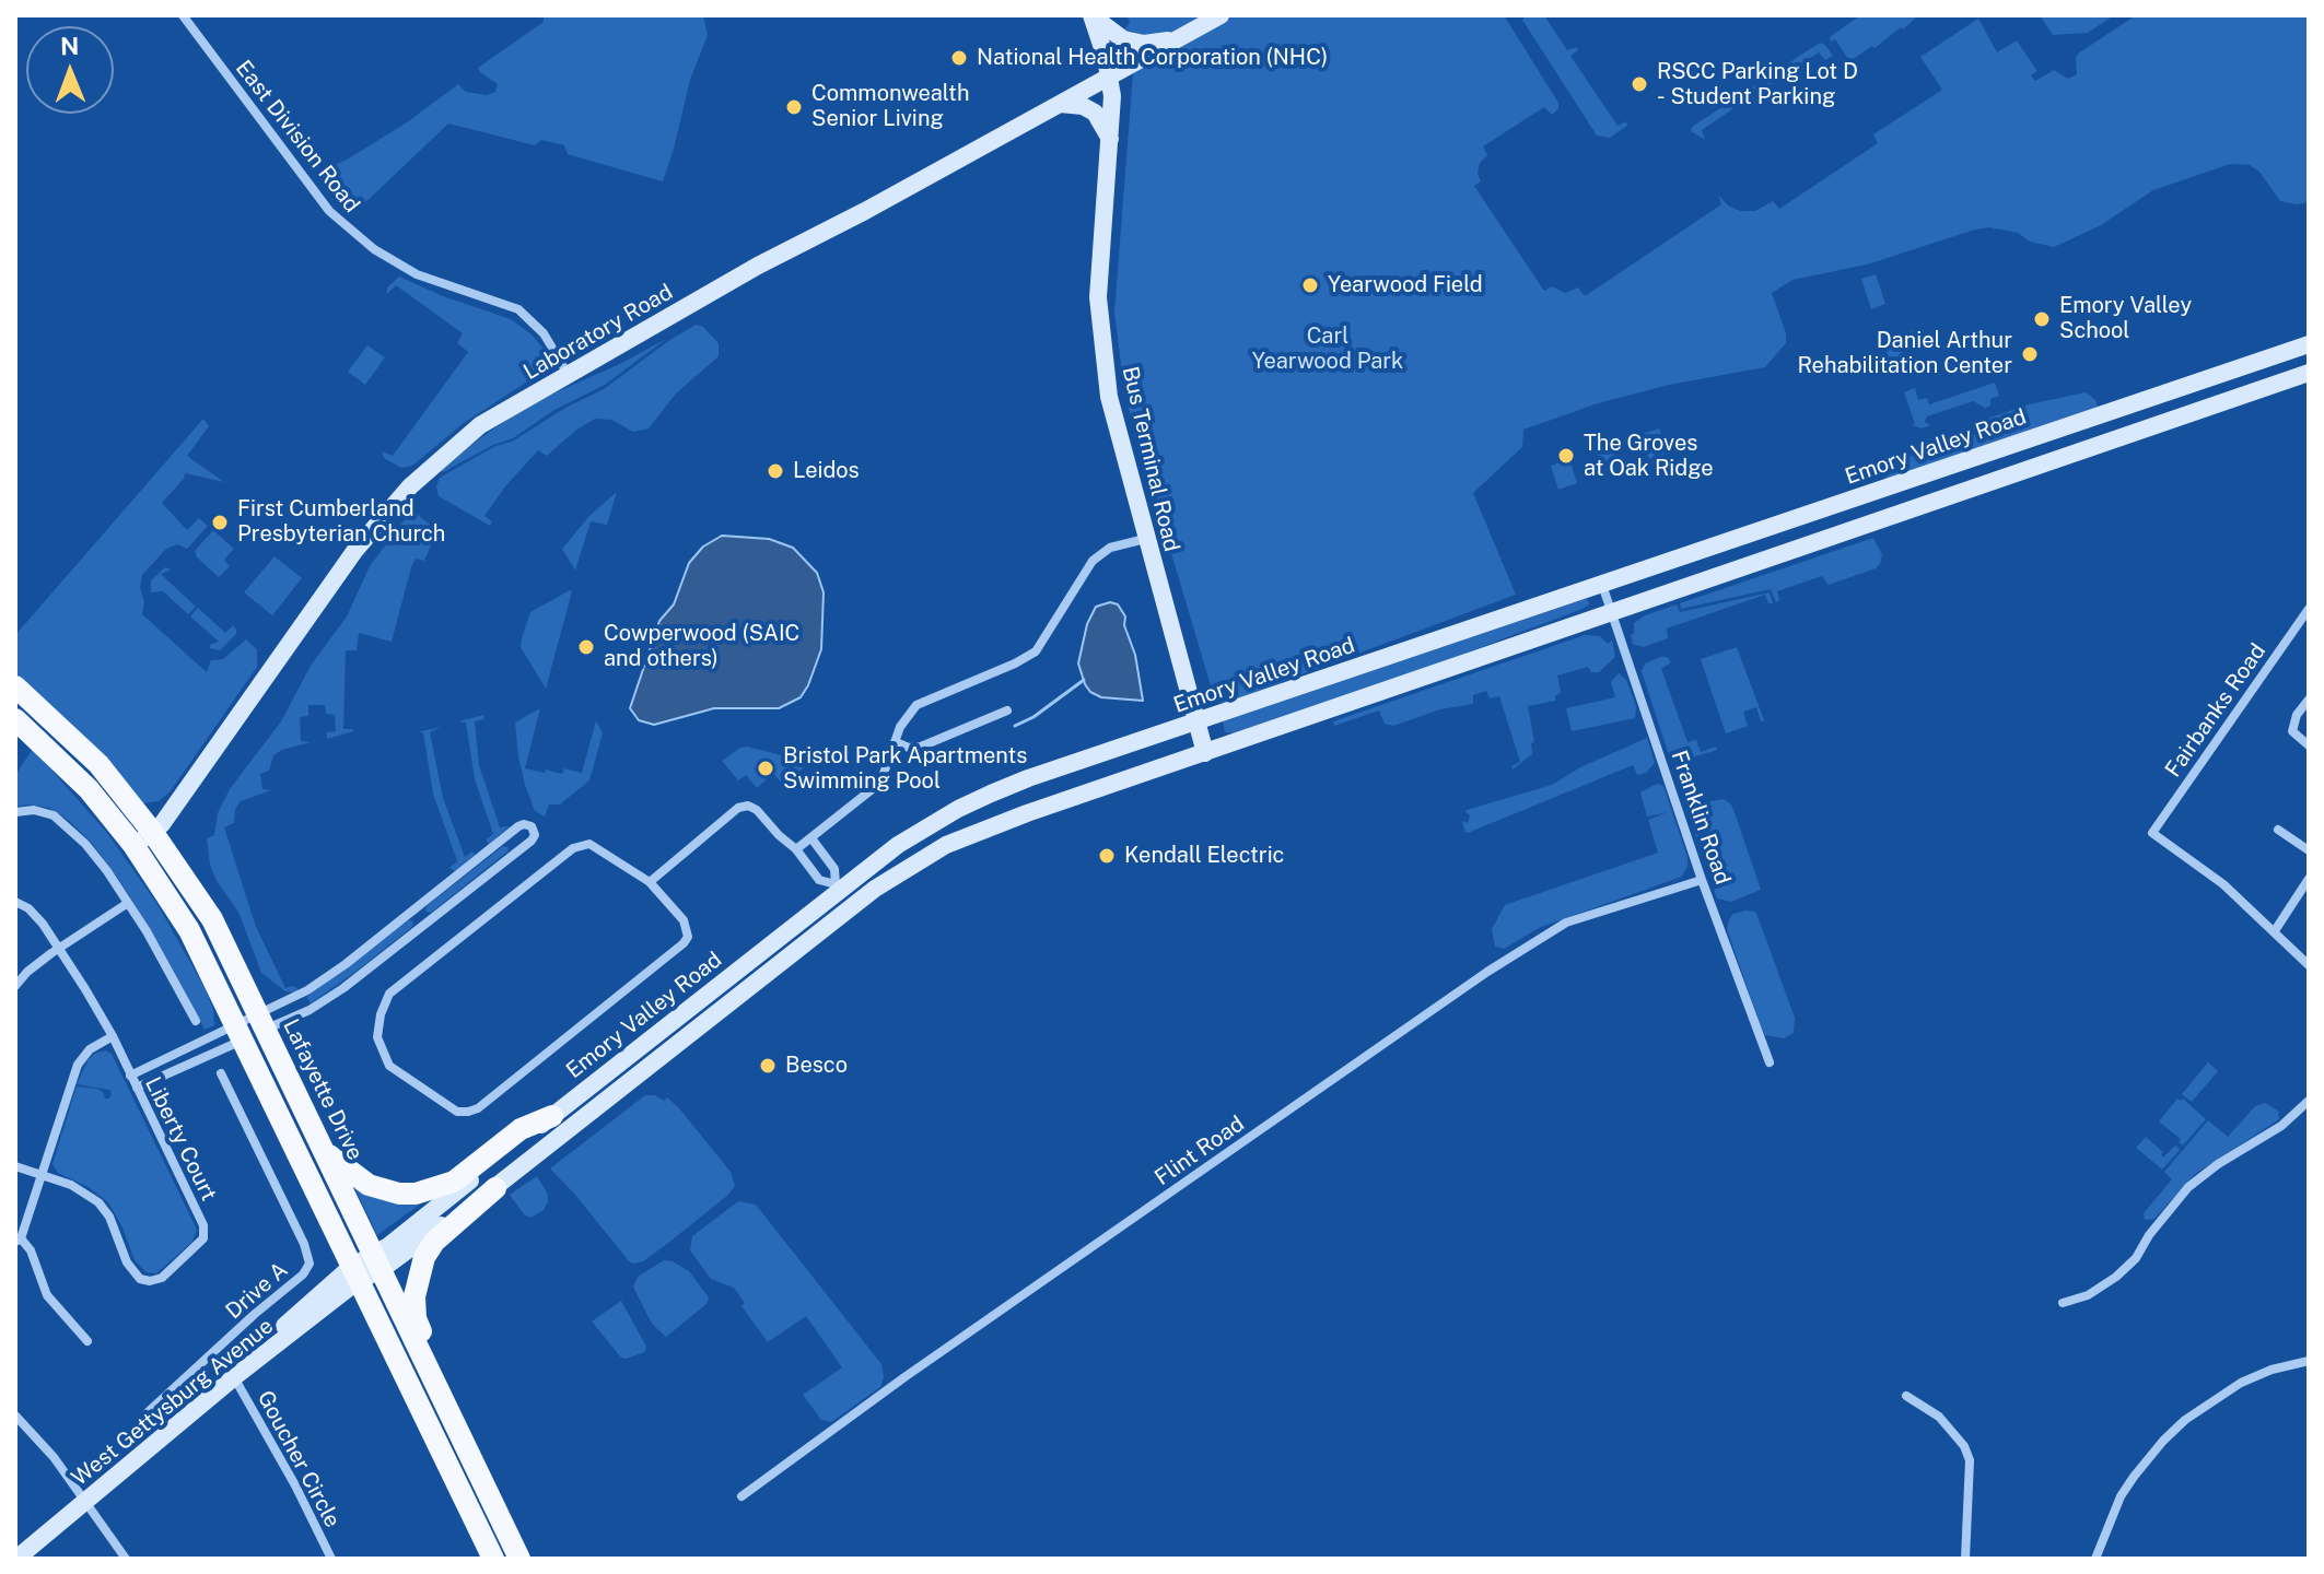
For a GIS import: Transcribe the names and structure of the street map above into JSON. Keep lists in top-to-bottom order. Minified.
{"streets":{"main road":["Laboratory Road","Emory Valley Road","Bus Terminal Road","Lafayette Drive","West Gettysburg Avenue"],"street":["East Division Road","Fairbanks Road","Franklin Road","Liberty Court","Flint Road","Drive A","Goucher Circle"]},"crossings":[["East Division Road","Laboratory Road"],["Laboratory Road","Bus Terminal Road"],["Laboratory Road","Lafayette Drive"],["Emory Valley Road","Bus Terminal Road"],["Emory Valley Road","Franklin Road"],["Emory Valley Road","Lafayette Drive"],["Emory Valley Road","West Gettysburg Avenue"],["Franklin Road","Flint Road"],["Lafayette Drive","West Gettysburg Avenue"],["West Gettysburg Avenue","Goucher Circle"]],"parks":["Carl Yearwood Park"],"places":["National Health Corporation (NHC)","RSCC Parking Lot D - Student Parking","Commonwealth Senior Living","Yearwood Field","Emory Valley School","Daniel Arthur Rehabilitation Center","The Groves at Oak Ridge","Leidos","First Cumberland Presbyterian Church","Cowperwood (SAIC and others)","Bristol Park Apartments Swimming Pool","Kendall Electric","Besco"],"north":"top"}
